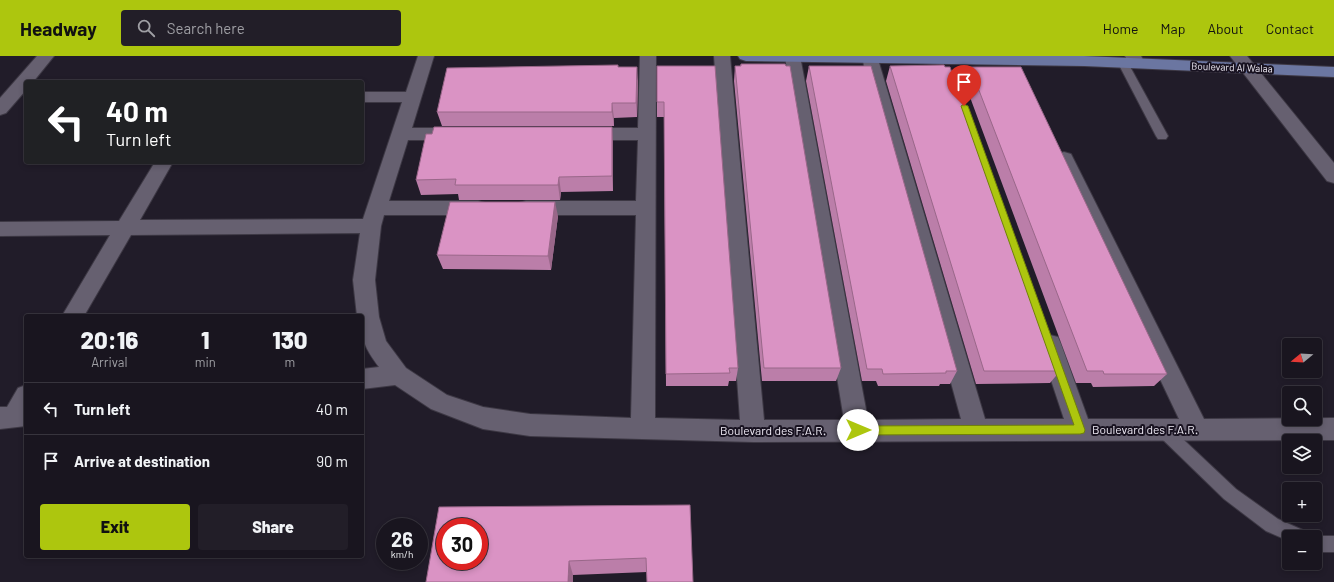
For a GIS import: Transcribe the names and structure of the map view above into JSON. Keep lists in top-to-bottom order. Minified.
{"streets":{"main road":["Boulevard Al Walaa"],"street":["Boulevard des F.A.R."]},"north":"left","page":{"header":"Headway","search":"Search here","nav":["Home","Map","About","Contact"],"turn":["40 m","Turn left"],"eta":["20:16","Arrival","1","min","130","m"],"map_buttons":["+","−"],"list":[{"name":"Turn left","value":"40 m"},{"name":"Arrive at destination","value":"90 m"}],"buttons":["Exit","Share"],"speed":"26 km/h","limit":"30"}}
